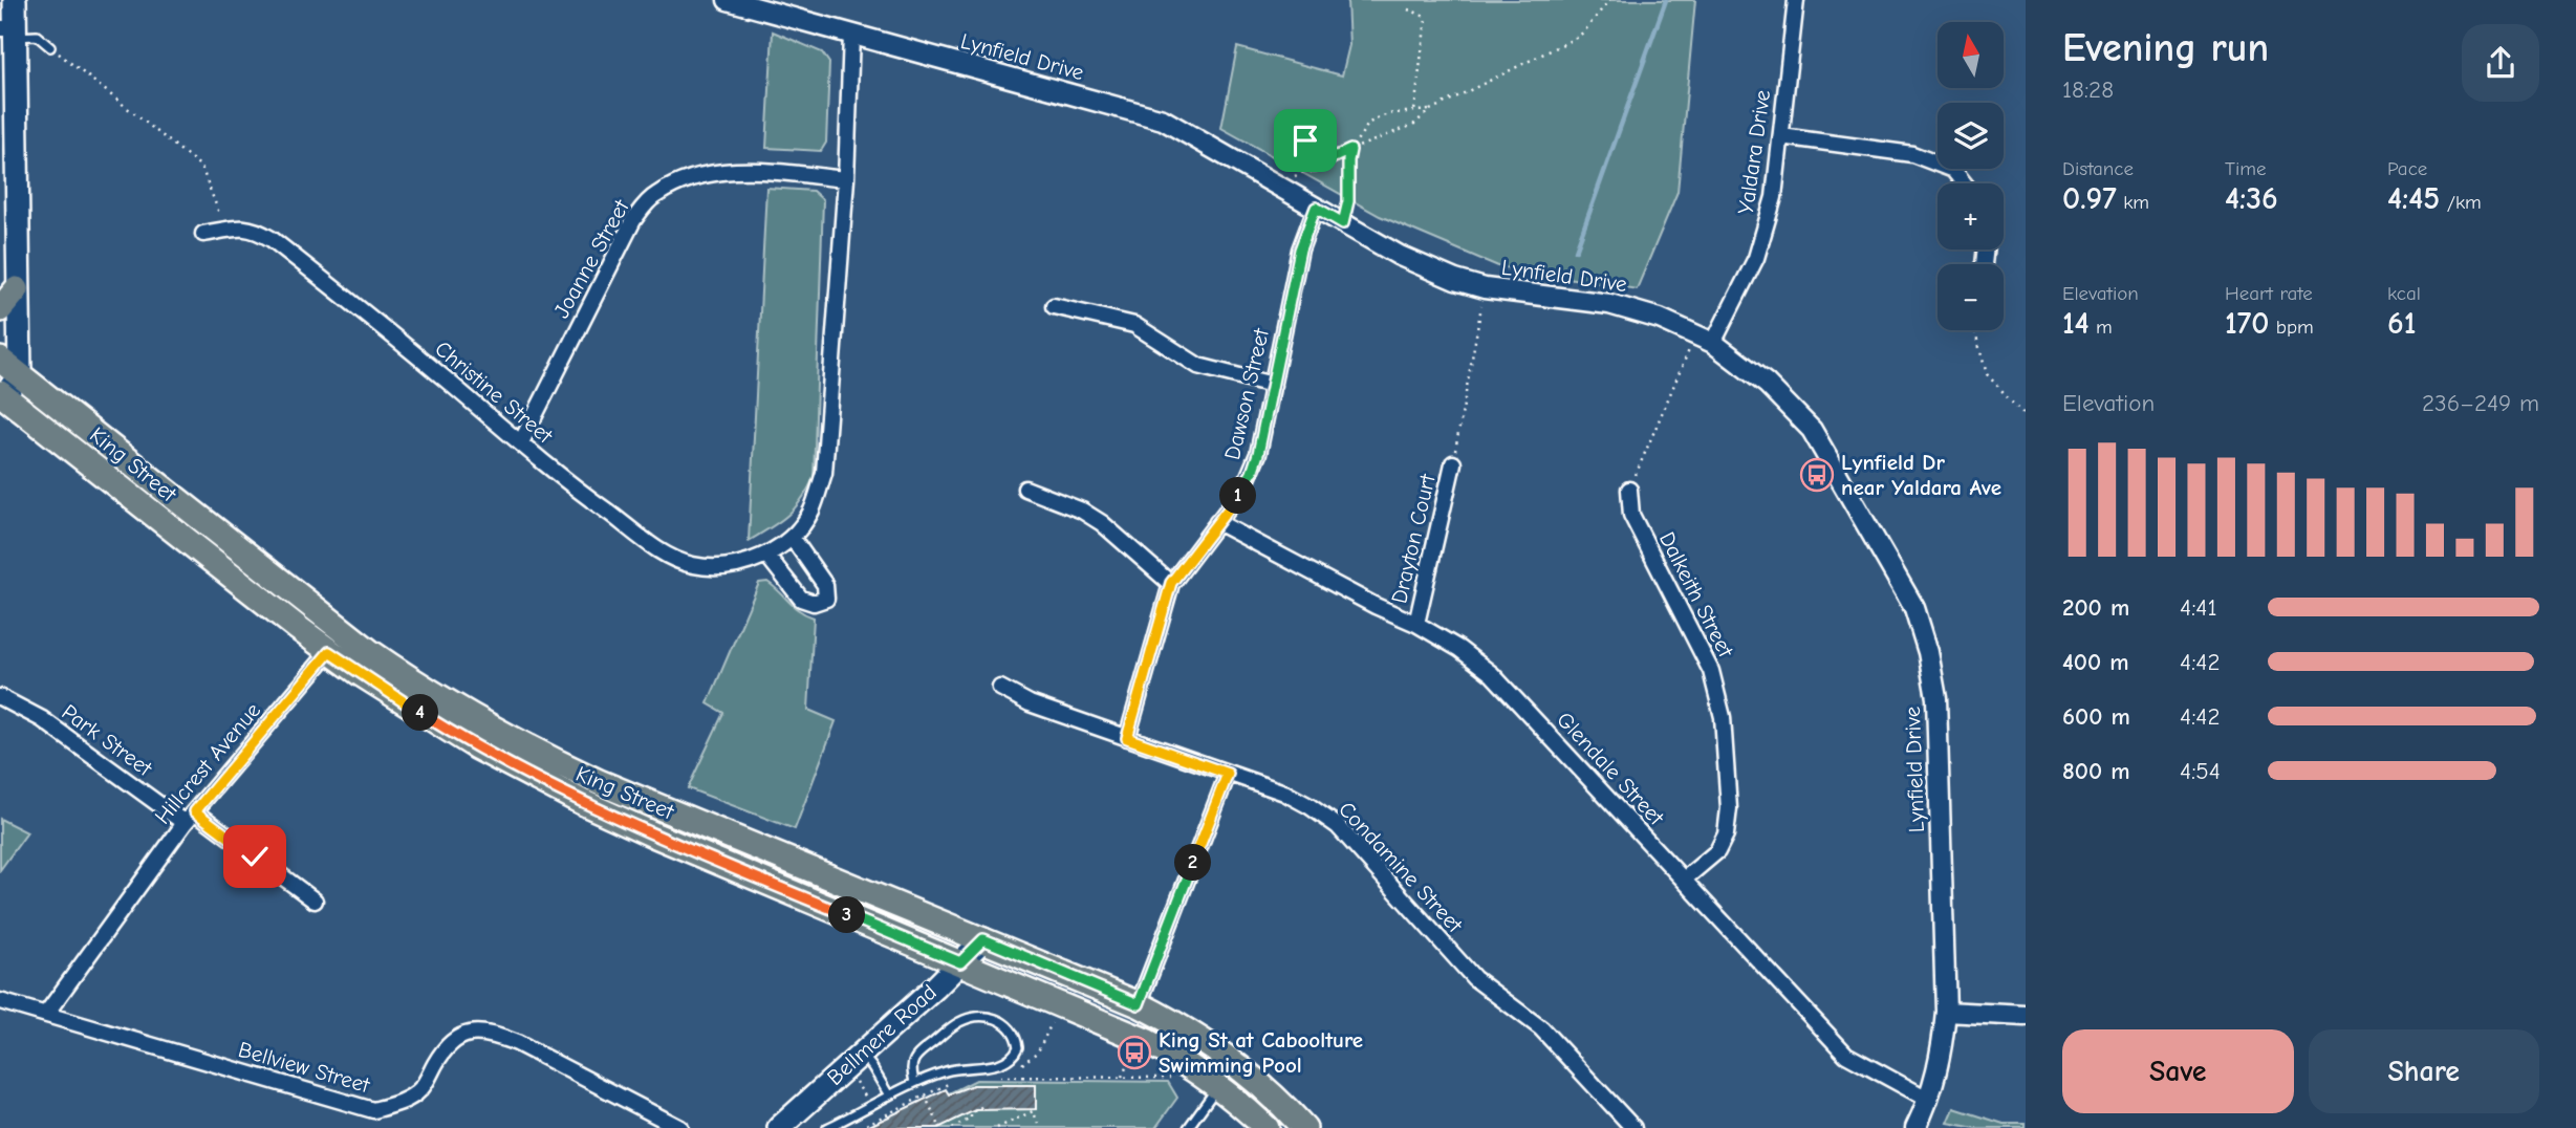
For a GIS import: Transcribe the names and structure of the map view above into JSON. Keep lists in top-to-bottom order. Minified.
{"streets":{"main road":["King Street","Bellmere Road"],"street":["Lynfield Drive","Yaldara Drive","Joanne Street","Christine Street","Dawson Street","Drayton Court","Dalkeith Street","Park Street","Hillcrest Avenue","Glendale Street","Condamine Street","Bellview Street"]},"crossings":[["Lynfield Drive","Yaldara Drive"],["Lynfield Drive","Christine Street"],["Lynfield Drive","Dawson Street"],["Lynfield Drive","Glendale Street"],["Joanne Street","Christine Street"],["Dawson Street","Glendale Street"],["Dawson Street","Condamine Street"],["King Street","Hillcrest Avenue"],["King Street","Bellmere Road"],["Drayton Court","Glendale Street"],["Dalkeith Street","Glendale Street"],["Park Street","Hillcrest Avenue"],["Hillcrest Avenue","Bellview Street"]],"places":{"bus stop":["Lynfield Dr near Yaldara Ave","King St at Caboolture Swimming Pool"]},"north":"top","page":{"heading":["Evening run","18:28"],"map_buttons":["+","−"],"stats":[["Distance","0.97 km"],["Time","4:36"],["Pace","4:45 /km"],["Elevation","14 m"],["Heart rate","170 bpm"],["kcal","61"]],"chart":["Elevation","236–249 m"],"pins":["1","4","2","3"],"list":[{"name":"200 m","note":"4:41"},{"name":"400 m","note":"4:42"},{"name":"600 m","note":"4:42"},{"name":"800 m","note":"4:54"}],"buttons":["Save","Share"]}}
